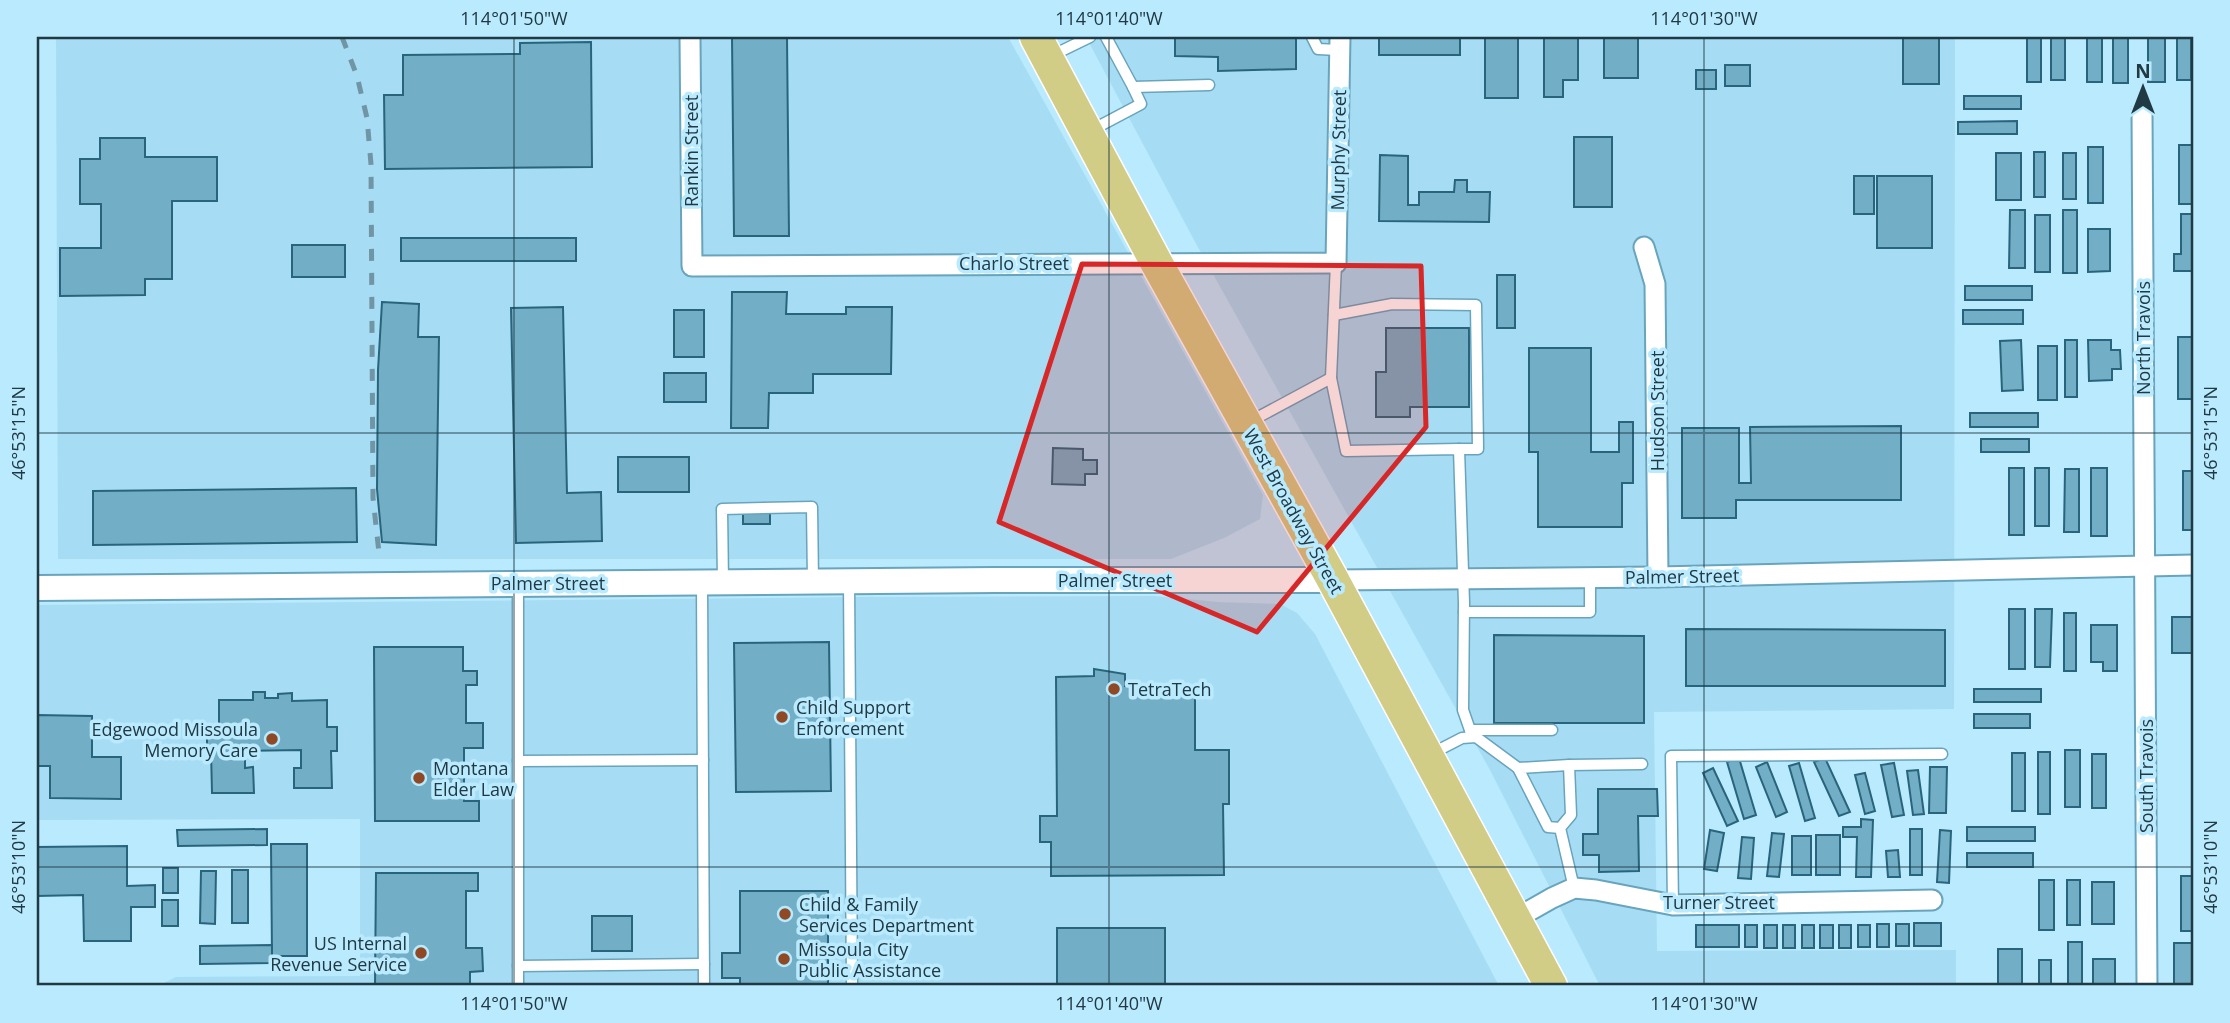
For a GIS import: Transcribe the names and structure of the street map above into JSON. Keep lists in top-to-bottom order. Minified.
{"streets":{"main road":["West Broadway Street"],"street":["Murphy Street","Rankin Street","Charlo Street","North Travois","Hudson Street","Palmer Street","South Travois","Turner Street"]},"crossings":[["Murphy Street","Charlo Street"],["Rankin Street","Charlo Street"],["Charlo Street","West Broadway Street"],["North Travois","Palmer Street"],["North Travois","South Travois"],["Hudson Street","Palmer Street"],["West Broadway Street","Palmer Street"],["Palmer Street","South Travois"]],"places":["TetraTech","Child Support Enforcement","Edgewood Missoula Memory Care","Montana Elder Law","Child & Family Services Department","US Internal Revenue Service","Missoula City Public Assistance"],"north":"top","coordinates":["114°01'50\"W","114°01'40\"W","114°01'30\"W","46°53'15\"N","46°53'10\"N"]}
